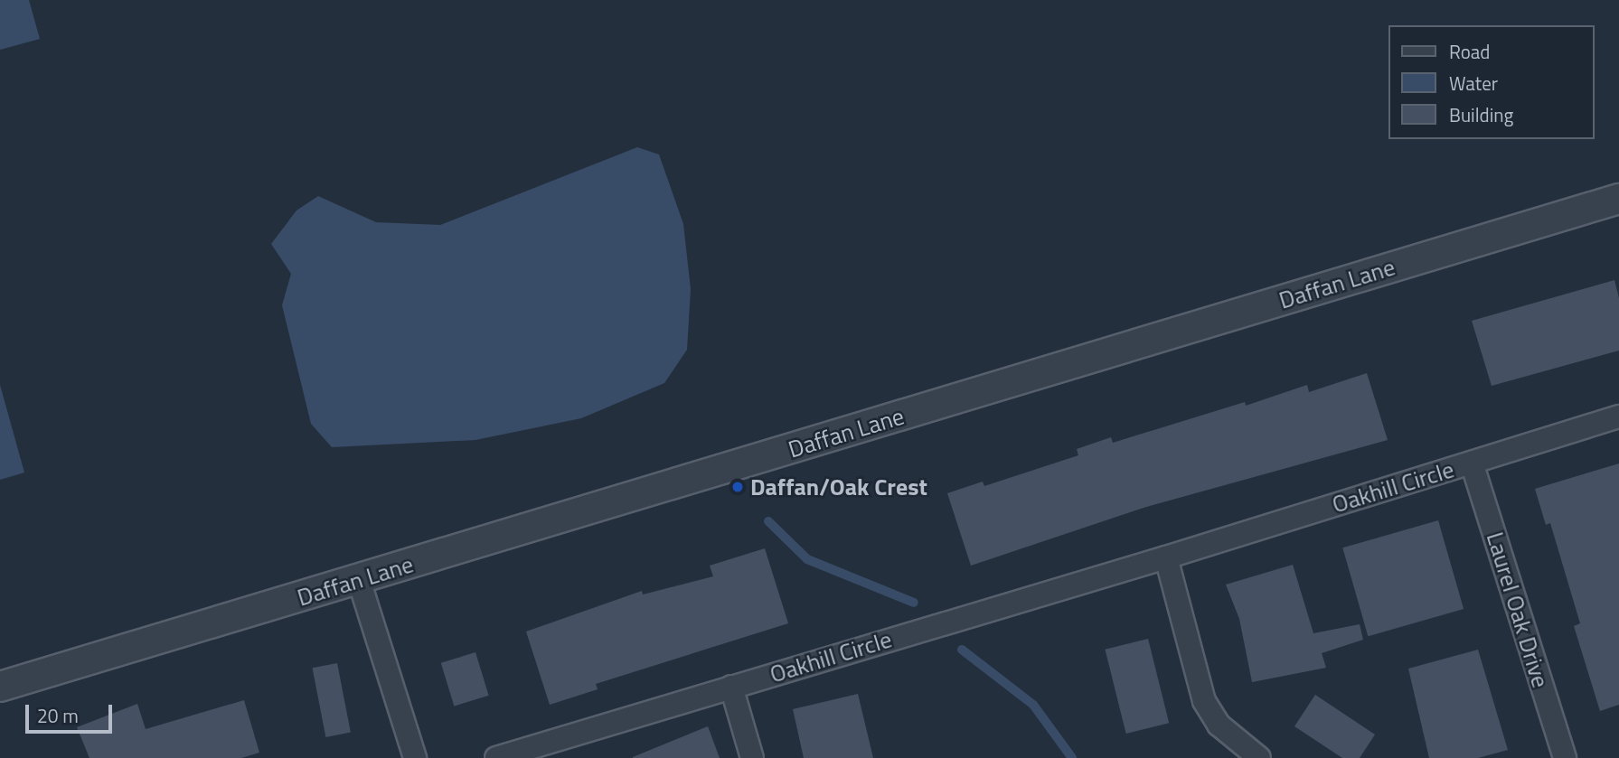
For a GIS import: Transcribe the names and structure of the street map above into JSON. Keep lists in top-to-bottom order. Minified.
{"streets":{"street":["Daffan Lane","Oakhill Circle","Laurel Oak Drive"]},"crossings":[["Oakhill Circle","Laurel Oak Drive"]],"places":["Daffan/Oak Crest"],"legend":["Road","Water","Building"],"scale_bar":"20 m"}
